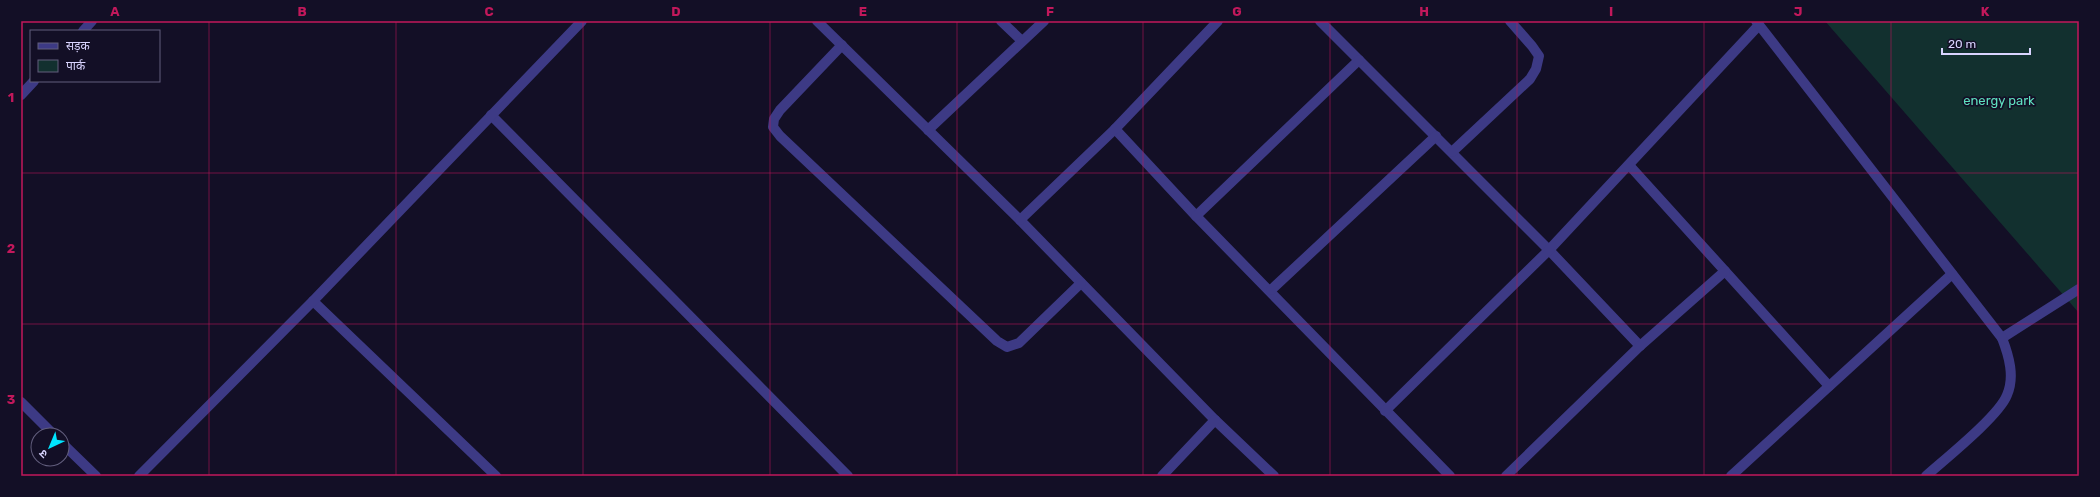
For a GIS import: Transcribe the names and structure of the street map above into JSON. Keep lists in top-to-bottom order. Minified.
{"parks":["energy park"],"legend":["सड़क","पार्क"],"scale_bar":"20 m","north":"bottom left","grid":{"columns":["A","B","C","D","E","F","G","H","I","J","K"],"rows":["1","2","3"]}}
